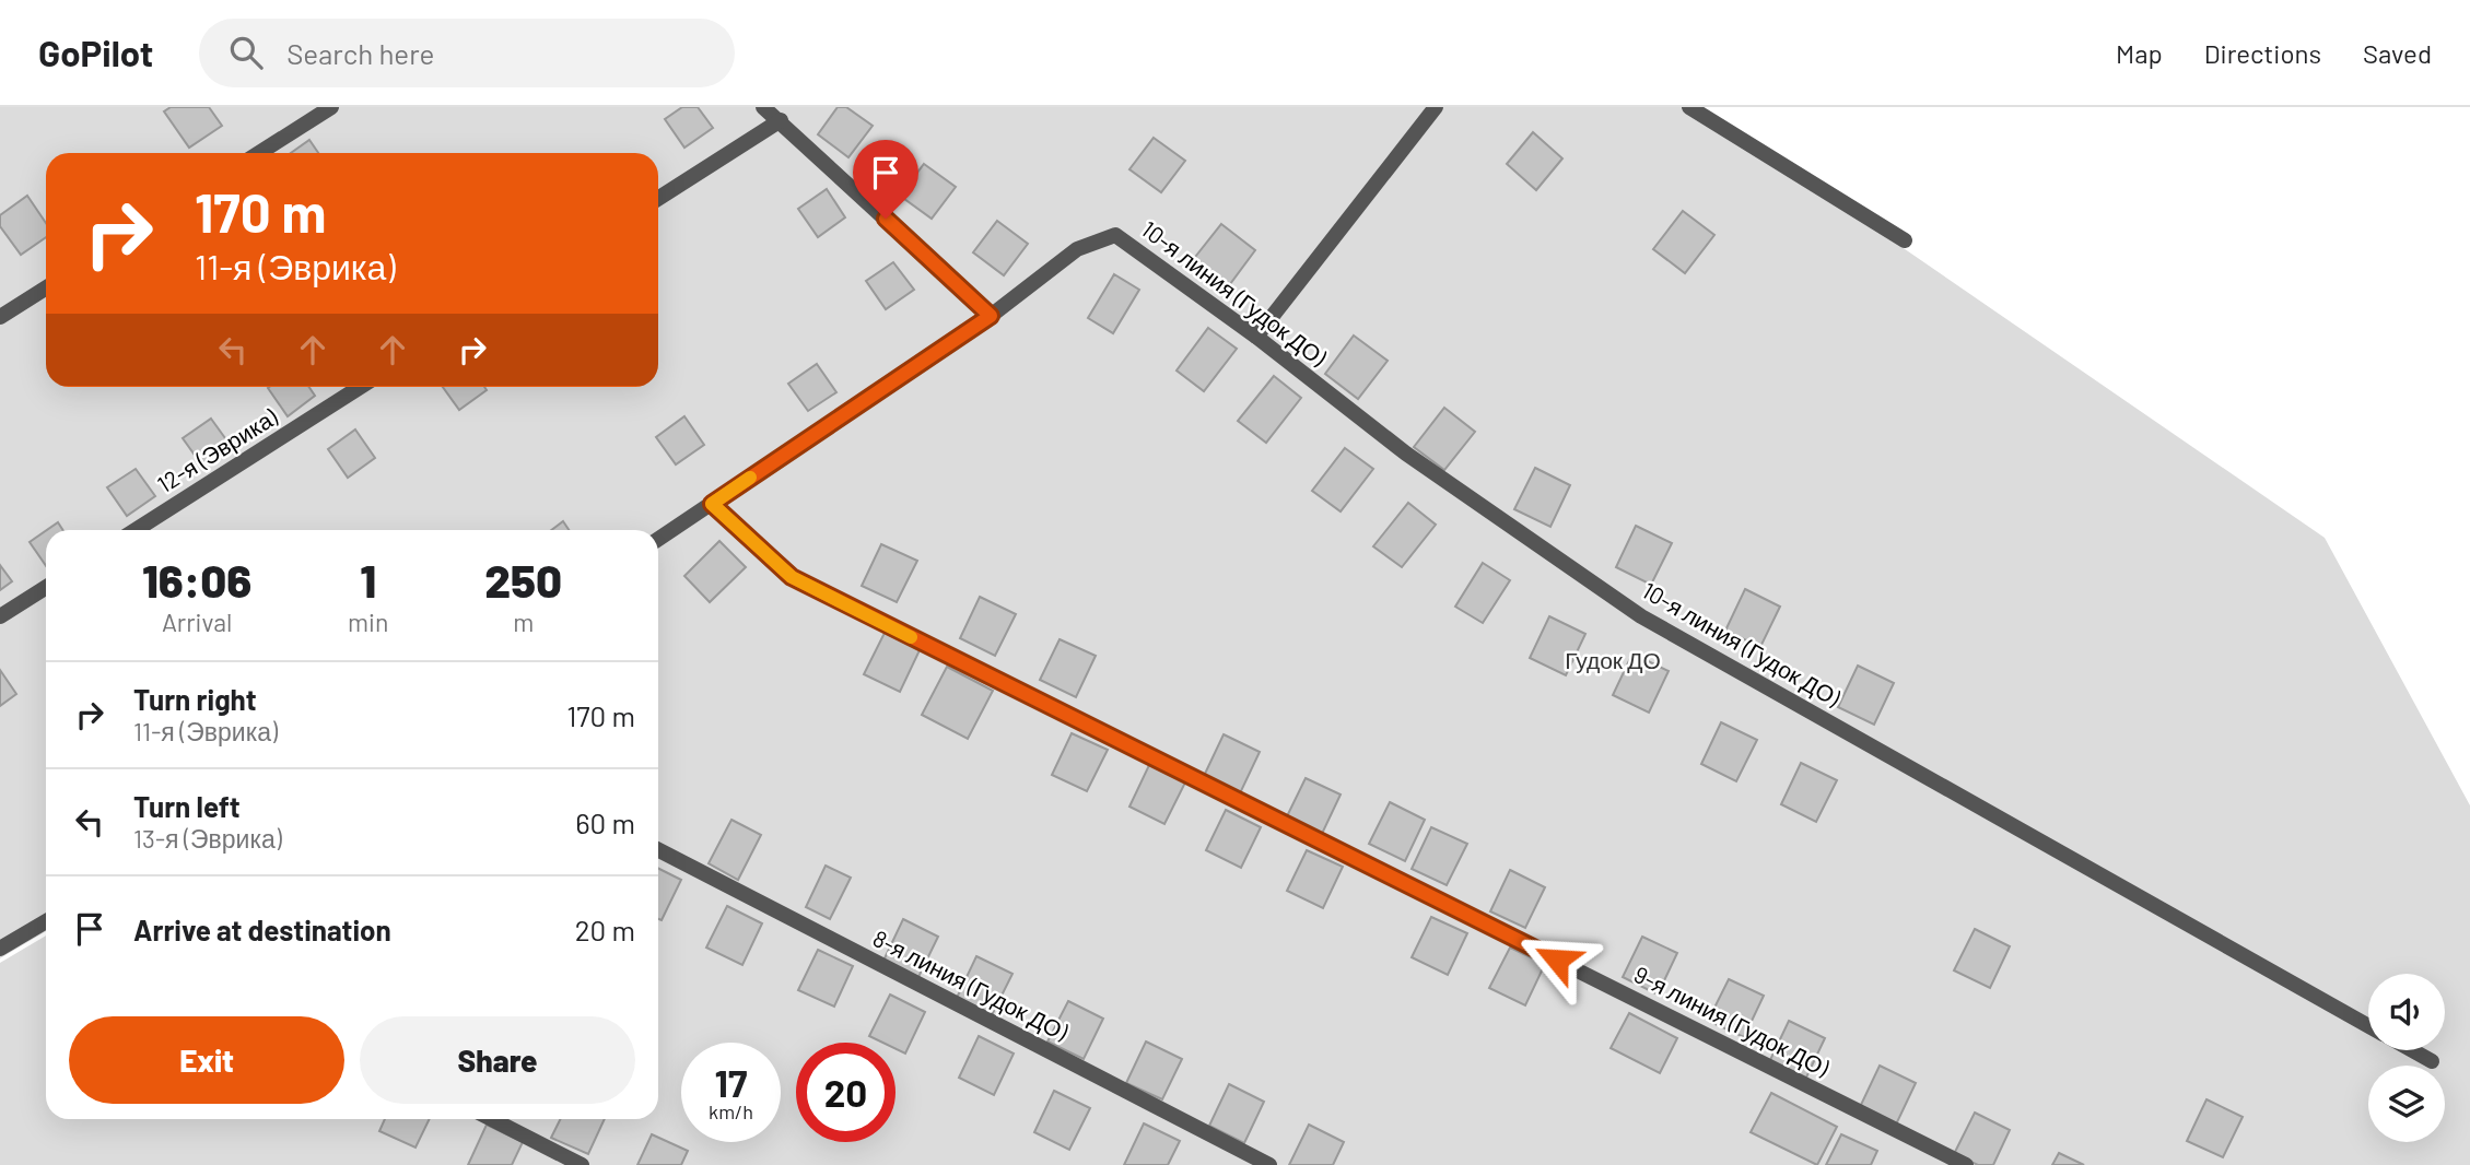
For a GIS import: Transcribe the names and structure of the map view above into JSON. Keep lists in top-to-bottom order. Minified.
{"streets":{"lane":["10-я линия (Гудок ДО)","12-я (Эврика)","8-я линия (Гудок ДО)","9-я линия (Гудок ДО)"]},"parks":["Гудок ДО"],"page":{"header":"GoPilot","search":"Search here","nav":["Map","Directions","Saved"],"turn":["170 m","11-я (Эврика)"],"eta":["16:06","Arrival","1","min","250","m"],"list":[{"name":"Turn right","note":"11-я (Эврика)","value":"170 m"},{"name":"Turn left","note":"13-я (Эврика)","value":"60 m"},{"name":"Arrive at destination","value":"20 m"}],"buttons":["Exit","Share"],"speed":"17 km/h","limit":"20"}}
